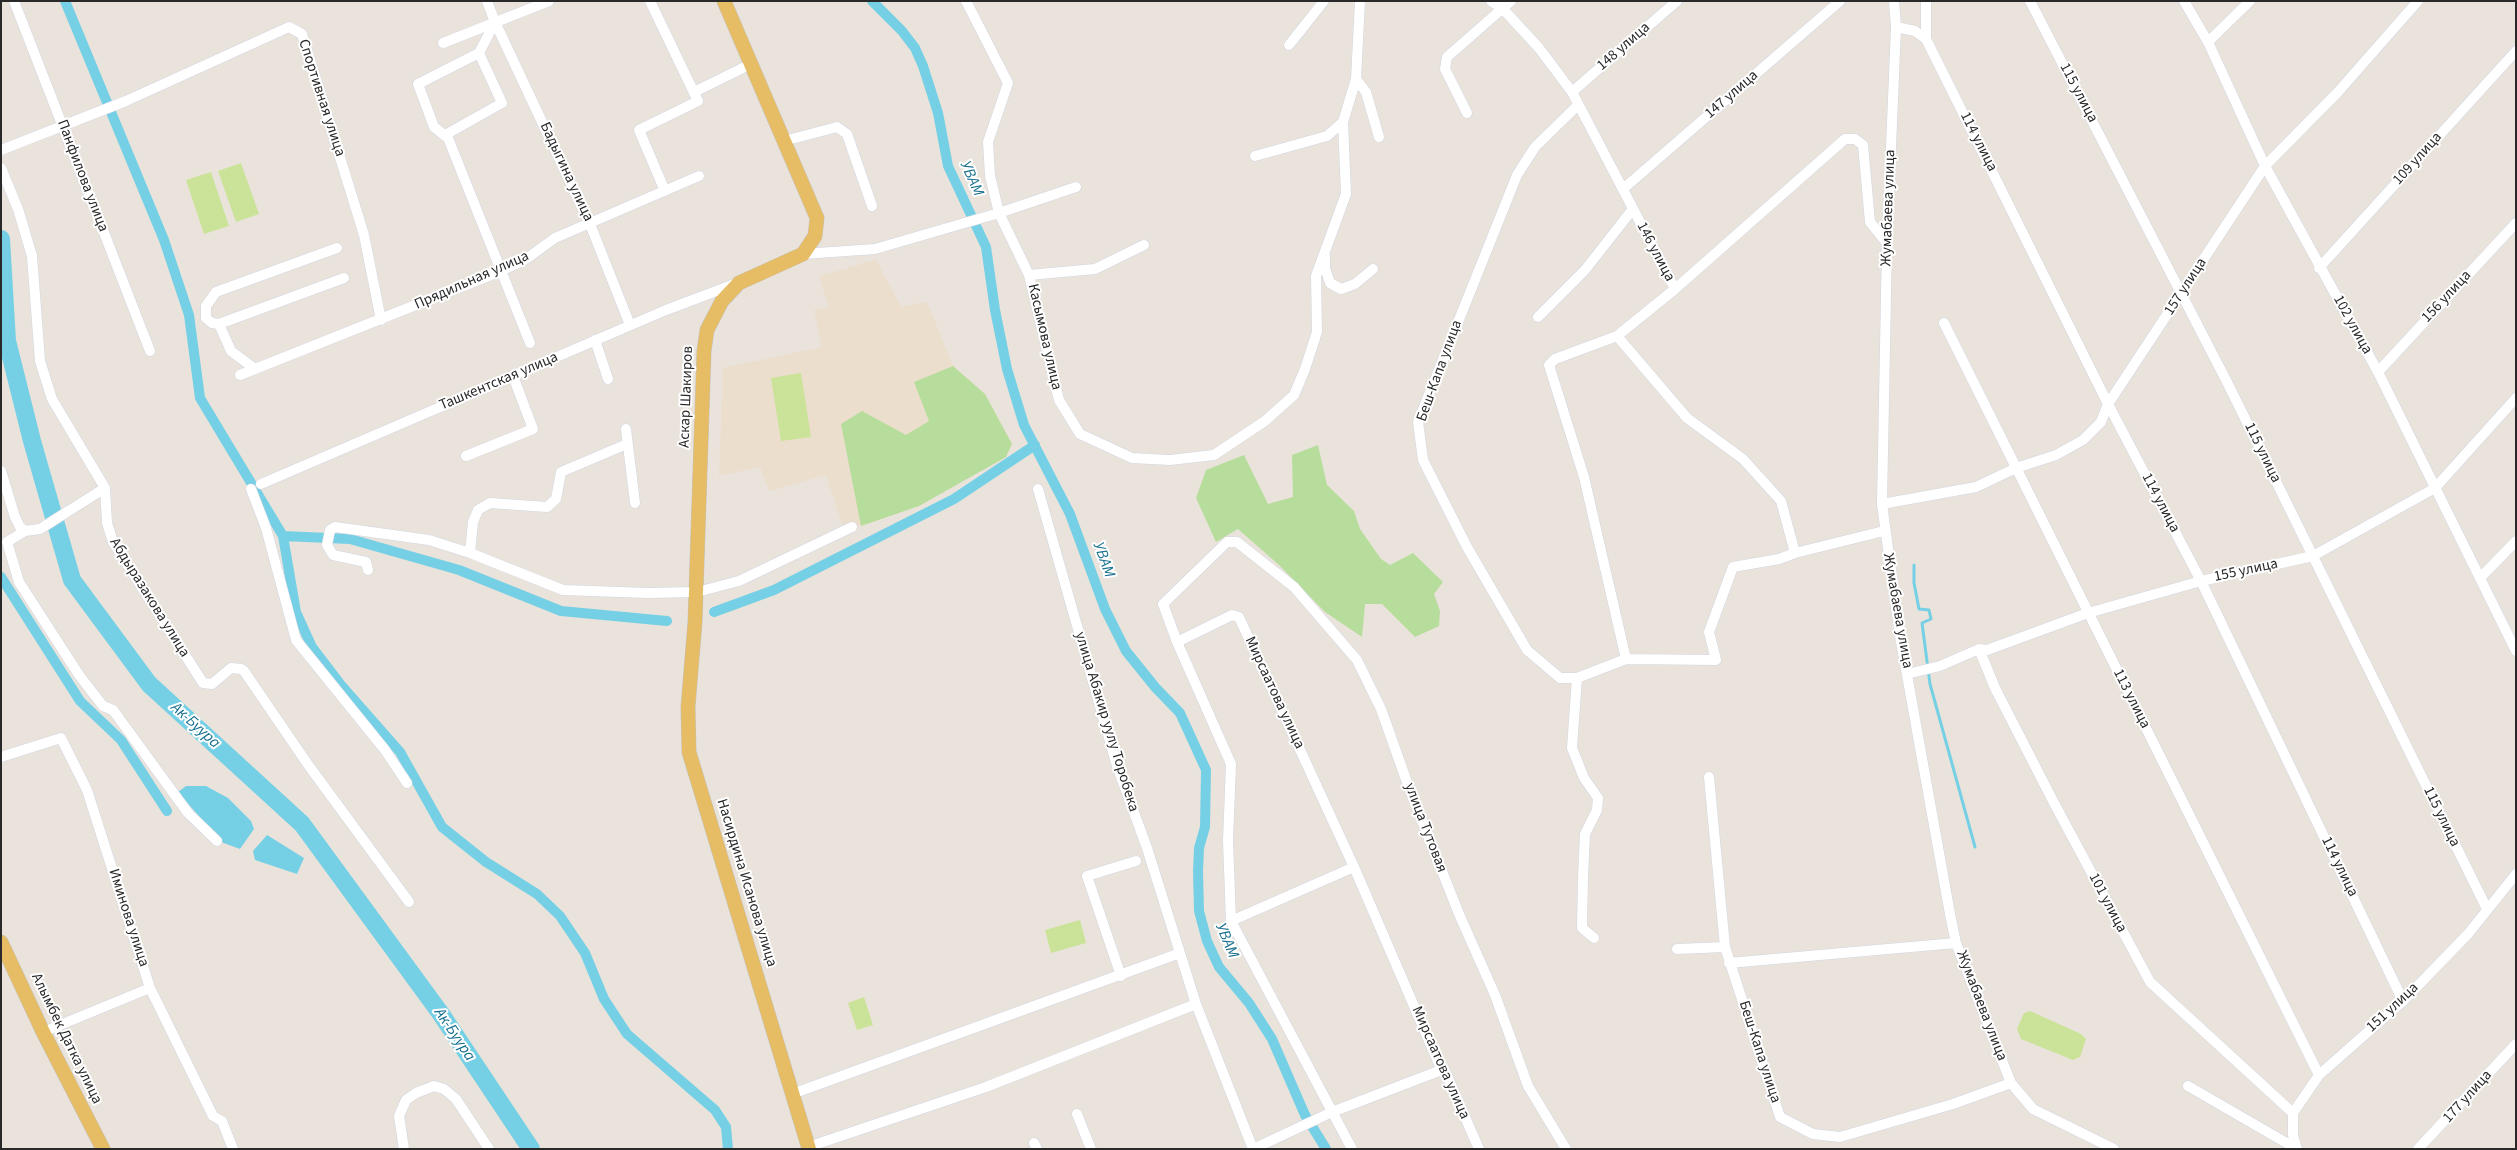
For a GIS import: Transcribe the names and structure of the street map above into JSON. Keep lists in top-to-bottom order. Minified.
{"streets":{"main road":["Аскар Шакиров","Насирдина Исанова улица","Алымбек Датка улица"],"street":["148 улица","115 улица","147 улица","Спортивная улица","114 улица","109 улица","Бадыгина улица","Панфилова улица","Жумабаева улица","146 улица","Прядильная улица","157 улица","156 улица","102 улица","Касымова улица","Беш-Капа улица","Ташкентская улица","155 улица","Абдыразакова улица","Мирсаатова улица","113 улица","улица Абакир уулу Торобека","улица Тутовая","101 улица","Иминова улица","151 улица","177 улица"]},"crossings":[["148 улица","146 улица"],["115 улица","157 улица"],["115 улица","155 улица"],["115 улица","151 улица"],["147 улица","146 улица"],["Спортивная улица","Панфилова улица"],["Спортивная улица","Прядильная улица"],["114 улица","157 улица"],["114 улица","155 улица"],["114 улица","151 улица"],["109 улица","102 улица"],["Бадыгина улица","Прядильная улица"],["Бадыгина улица","Ташкентская улица"],["Жумабаева улица","146 улица"],["Жумабаева улица","157 улица"],["Жумабаева улица","Беш-Капа улица"],["Жумабаева улица","155 улица"],["146 улица","Беш-Капа улица"],["157 улица","102 улица"],["157 улица","113 улица"],["156 улица","102 улица"],["102 улица","155 улица"],["Ташкентская улица","Аскар Шакиров"],["Аскар Шакиров","Насирдина Исанова улица"],["155 улица","113 улица"],["155 улица","101 улица"],["Мирсаатова улица","улица Тутовая"],["113 улица","151 улица"],["101 улица","151 улица"]],"water":["УВАМ","Ак-Буура"]}
